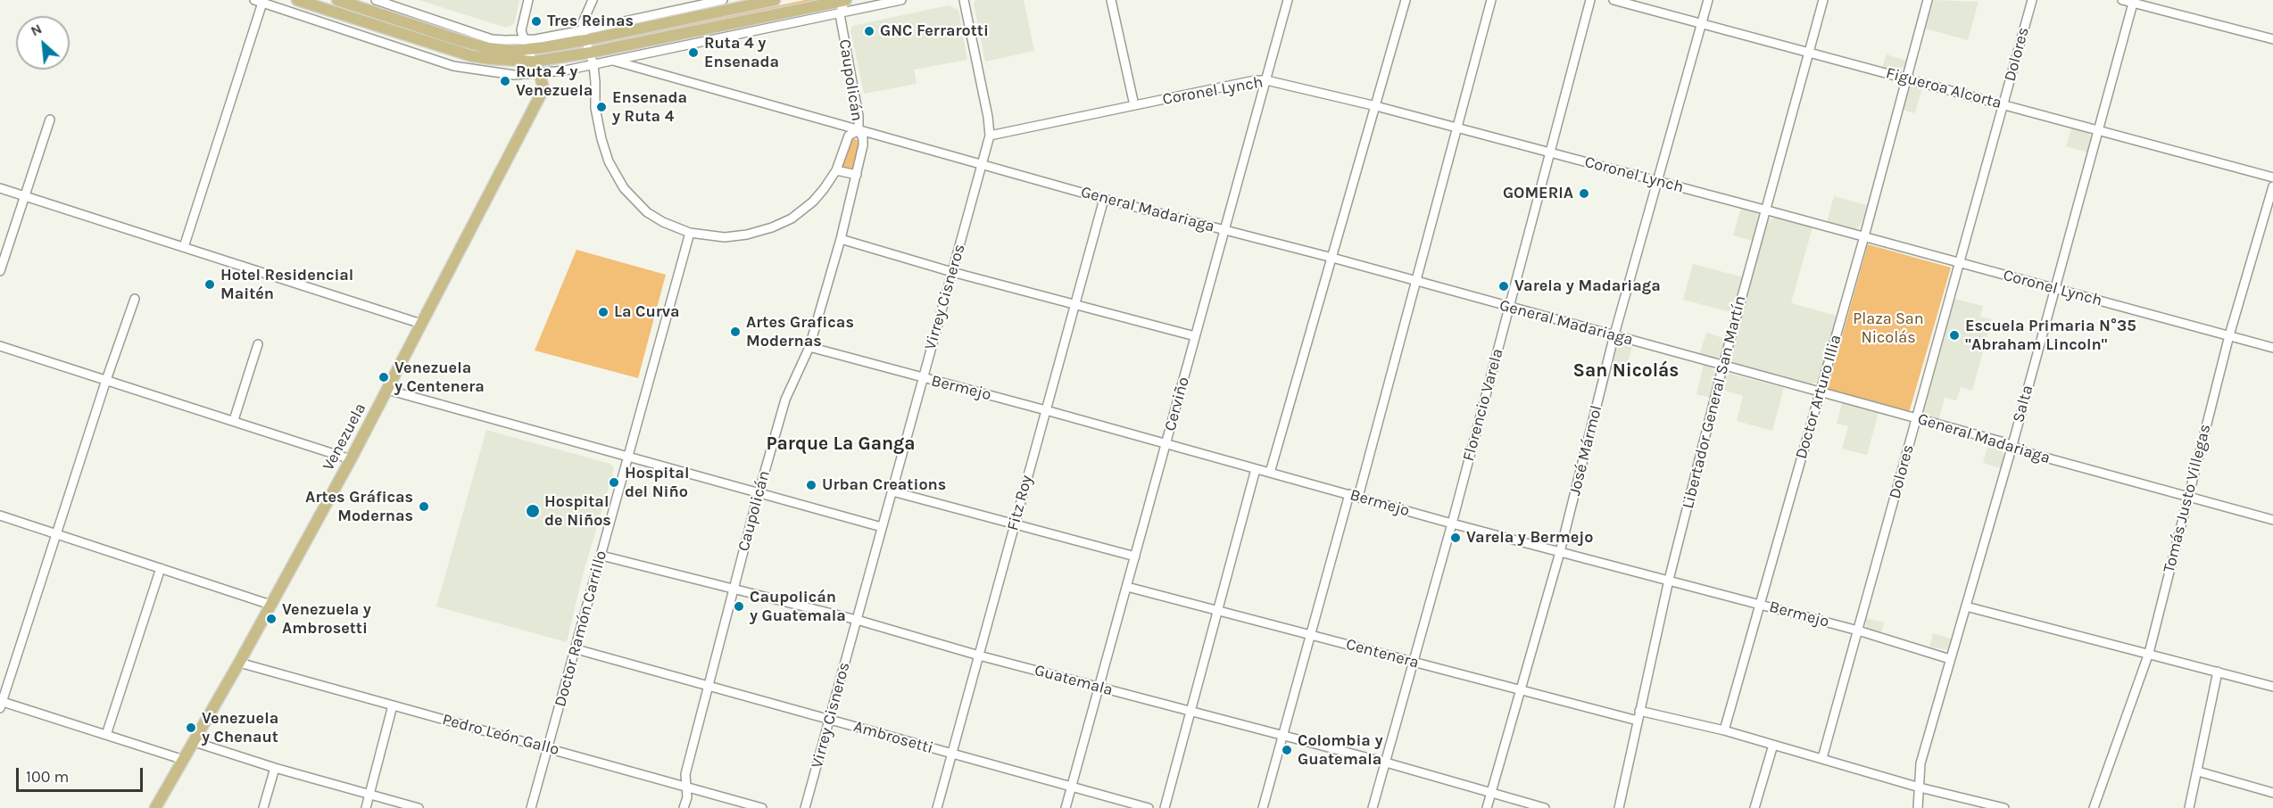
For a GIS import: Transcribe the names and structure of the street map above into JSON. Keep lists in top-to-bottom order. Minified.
{"streets":{"main road":["Venezuela"],"street":["Dolores","Caupolicán","Figueroa Alcorta","Coronel Lynch","General Madariaga","Virrey Cisneros","Bermejo","Doctor Arturo Illia","Libertador General San Martín","Cerviño","Salta","Florencio Varela","José Mármol","Tomás Justo Villegas","Fitz Roy","Doctor Ramón Carrillo","Centenera","Guatemala","Pedro León Gallo","Ambrosetti"]},"crossings":[["Dolores","Figueroa Alcorta"],["Dolores","Coronel Lynch"],["Dolores","General Madariaga"],["Dolores","Bermejo"],["Caupolicán","General Madariaga"],["Caupolicán","Bermejo"],["Caupolicán","Guatemala"],["Caupolicán","Pedro León Gallo"],["Caupolicán","Ambrosetti"],["Figueroa Alcorta","Doctor Arturo Illia"],["Figueroa Alcorta","Libertador General San Martín"],["Figueroa Alcorta","Salta"],["Figueroa Alcorta","José Mármol"],["Coronel Lynch","Virrey Cisneros"],["Coronel Lynch","Doctor Arturo Illia"],["Coronel Lynch","Libertador General San Martín"],["Coronel Lynch","Cerviño"],["Coronel Lynch","Salta"],["Coronel Lynch","Florencio Varela"],["Coronel Lynch","José Mármol"],["Coronel Lynch","Tomás Justo Villegas"],["General Madariaga","Virrey Cisneros"],["General Madariaga","Doctor Arturo Illia"],["General Madariaga","Libertador General San Martín"],["General Madariaga","Cerviño"],["General Madariaga","Salta"],["General Madariaga","Florencio Varela"],["General Madariaga","José Mármol"],["General Madariaga","Tomás Justo Villegas"],["General Madariaga","Fitz Roy"],["Virrey Cisneros","Bermejo"],["Virrey Cisneros","Guatemala"],["Virrey Cisneros","Ambrosetti"],["Bermejo","Doctor Arturo Illia"],["Bermejo","Libertador General San Martín"],["Bermejo","Cerviño"],["Bermejo","Salta"],["Bermejo","Florencio Varela"],["Bermejo","José Mármol"],["Bermejo","Fitz Roy"],["Libertador General San Martín","Centenera"],["Cerviño","Centenera"],["Cerviño","Guatemala"],["Cerviño","Ambrosetti"],["Florencio Varela","Centenera"],["Florencio Varela","Guatemala"],["Venezuela","Pedro León Gallo"],["José Mármol","Centenera"],["José Mármol","Guatemala"],["Fitz Roy","Guatemala"],["Fitz Roy","Ambrosetti"],["Doctor Ramón Carrillo","Guatemala"],["Doctor Ramón Carrillo","Pedro León Gallo"],["Doctor Ramón Carrillo","Ambrosetti"]],"districts":["San Nicolás","Parque La Ganga"],"parks":["Plaza San Nicolás"],"places":["Tres Reinas","GNC Ferrarotti","Ruta 4 y Ensenada","Ruta 4 y Venezuela","Ensenada y Ruta 4","GOMERIA","Hotel Residencial Maitén","Varela y Madariaga","La Curva","Artes Graficas Modernas","Escuela Primaria N°35 \"Abraham Lincoln\"","Venezuela y Centenera","Hospital del Niño","Urban Creations","Artes Gráficas Modernas","Hospital de Niños","Varela y Bermejo","Caupolicán y Guatemala","Venezuela y Ambrosetti","Venezuela y Chenaut","Colombia y Guatemala"],"scale_bar":"100 m","north":"top left"}
